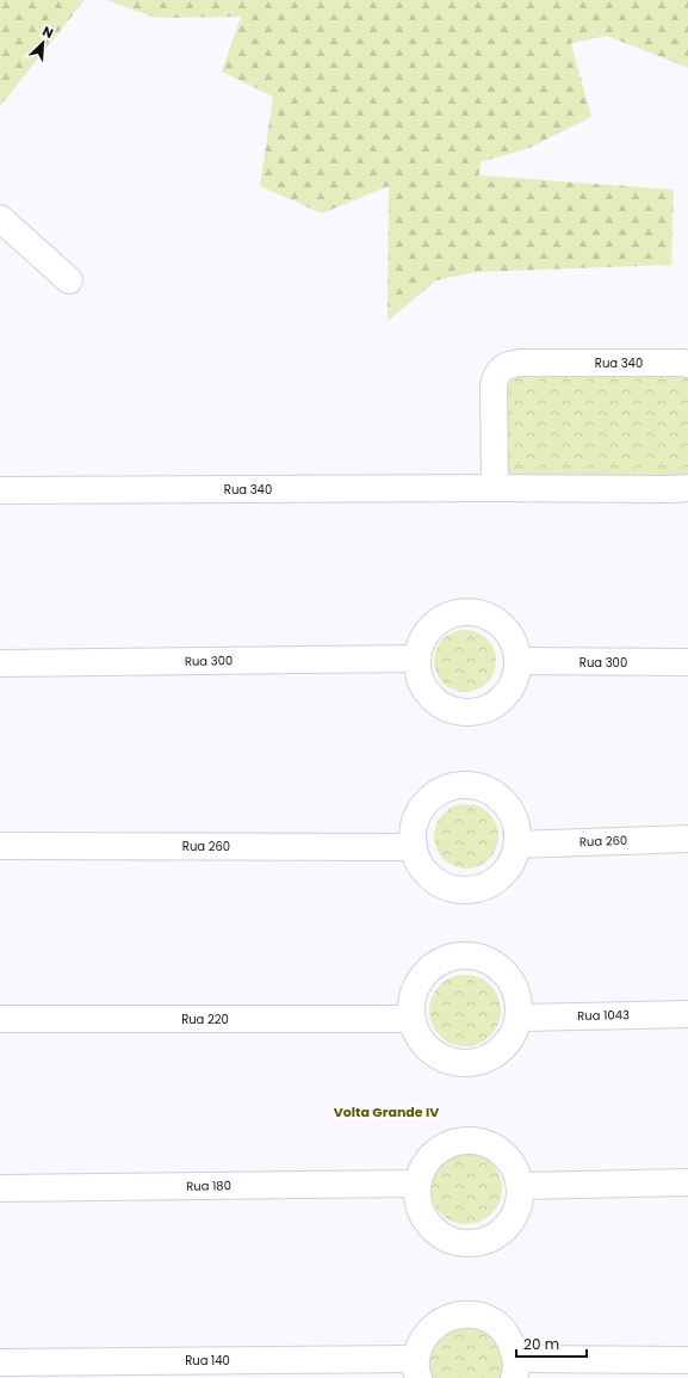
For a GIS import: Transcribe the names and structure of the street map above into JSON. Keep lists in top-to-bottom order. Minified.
{"streets":{"street":["Rua 340","Rua 300","Rua 260","Rua 1043","Rua 220","Rua 180","Rua 140"]},"crossings":[["Rua 1043","Rua 220"]],"districts":["Volta Grande IV"],"scale_bar":"20 m","north":"top right"}
